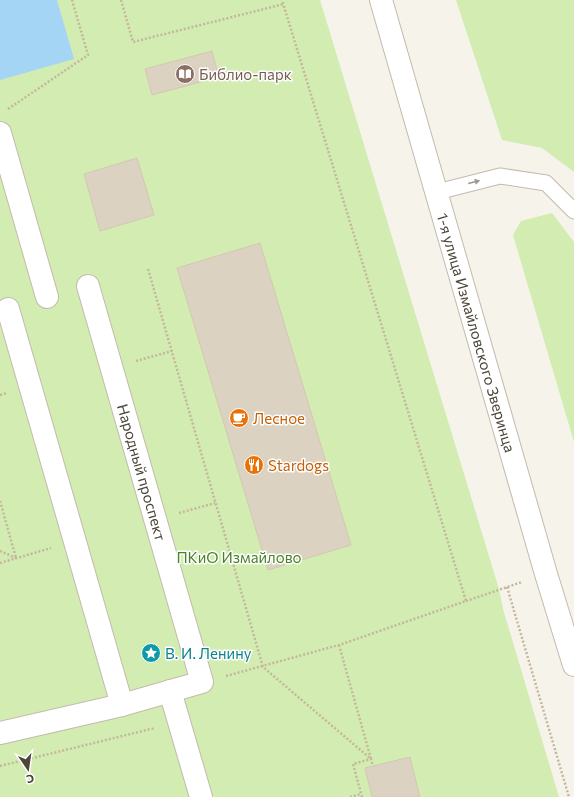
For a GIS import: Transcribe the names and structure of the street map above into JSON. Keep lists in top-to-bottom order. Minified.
{"streets":{"street":["1-я улица Измайловского Зверинца","Народный проспект"]},"parks":["ПКиО Измайлово"],"places":{"library":["Библио-парк"],"cafe":["Лесное"],"restaurant":["Stardogs"],"place":["В. И. Ленину"]},"north":"bottom"}
